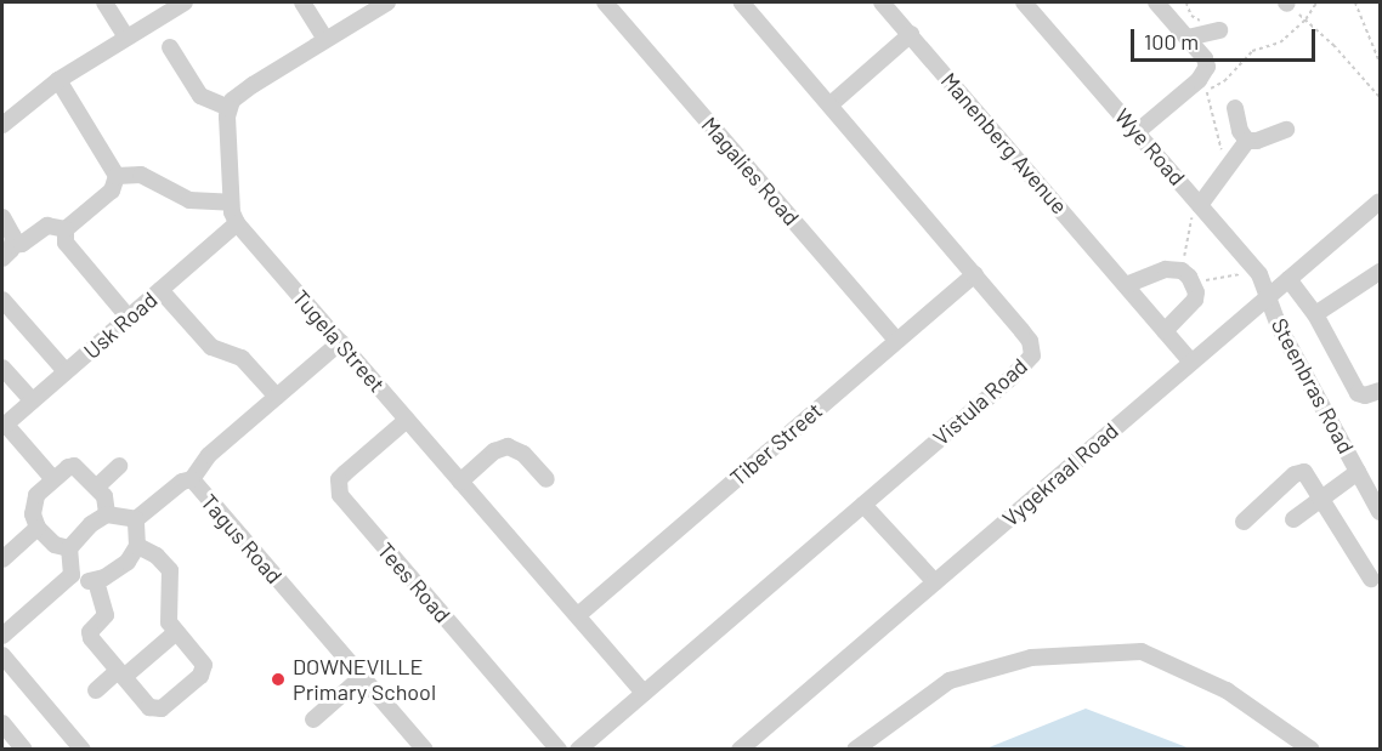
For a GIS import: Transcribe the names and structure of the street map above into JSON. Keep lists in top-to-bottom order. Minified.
{"streets":{"street":["Manenberg Avenue","Wye Road","Magalies Road","Usk Road","Tugela Street","Steenbras Road","Vistula Road","Tiber Street","Vygekraal Road","Tagus Road","Tees Road"]},"crossings":[["Manenberg Avenue","Vygekraal Road"],["Wye Road","Steenbras Road"],["Wye Road","Vygekraal Road"],["Magalies Road","Tiber Street"],["Usk Road","Tugela Street"],["Tugela Street","Vistula Road"],["Tugela Street","Tiber Street"],["Tugela Street","Tagus Road"],["Tugela Street","Tees Road"],["Steenbras Road","Vygekraal Road"],["Vistula Road","Tiber Street"]],"places":["DOWNEVILLE Primary School"],"scale_bar":"100 m"}
